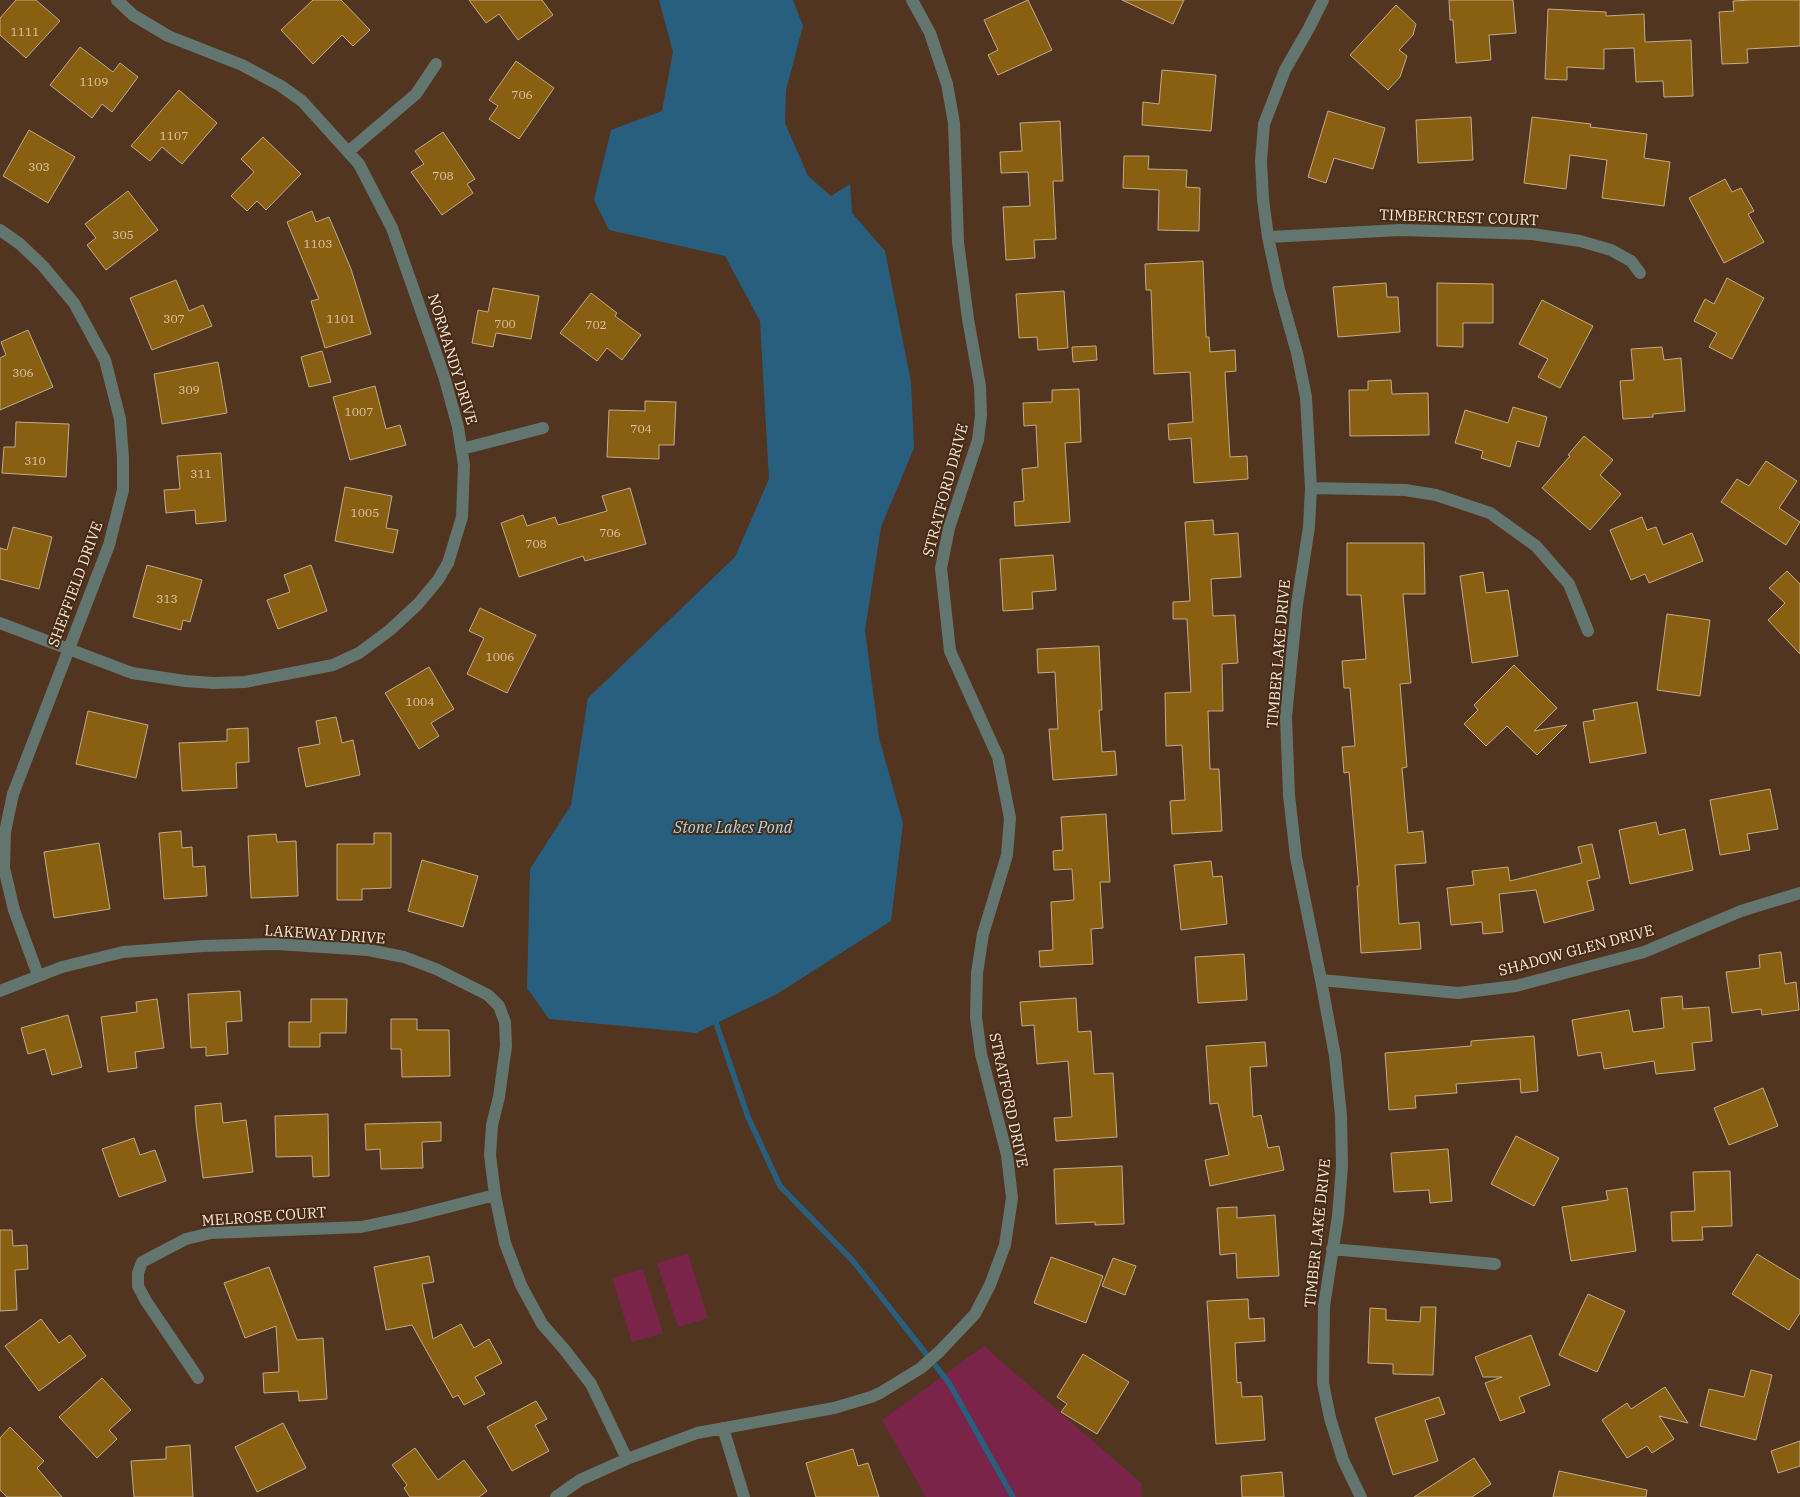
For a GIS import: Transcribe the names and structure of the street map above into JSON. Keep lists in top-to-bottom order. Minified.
{"streets":{"street":["TIMBERCREST COURT","NORMANDY DRIVE","STRATFORD DRIVE","SHEFFIELD DRIVE","TIMBER LAKE DRIVE","LAKEWAY DRIVE","SHADOW GLEN DRIVE","MELROSE COURT"]},"crossings":[["TIMBERCREST COURT","TIMBER LAKE DRIVE"],["NORMANDY DRIVE","SHEFFIELD DRIVE"],["STRATFORD DRIVE","LAKEWAY DRIVE"],["SHEFFIELD DRIVE","LAKEWAY DRIVE"],["TIMBER LAKE DRIVE","SHADOW GLEN DRIVE"],["LAKEWAY DRIVE","MELROSE COURT"]],"water":["Stone Lakes Pond"],"house_numbers":["1111","1109","706","1107","303","708","305","1103","307","1101","700","702","306","309","1007","704","310","311","1005","706","708","313","1006","1004"]}
